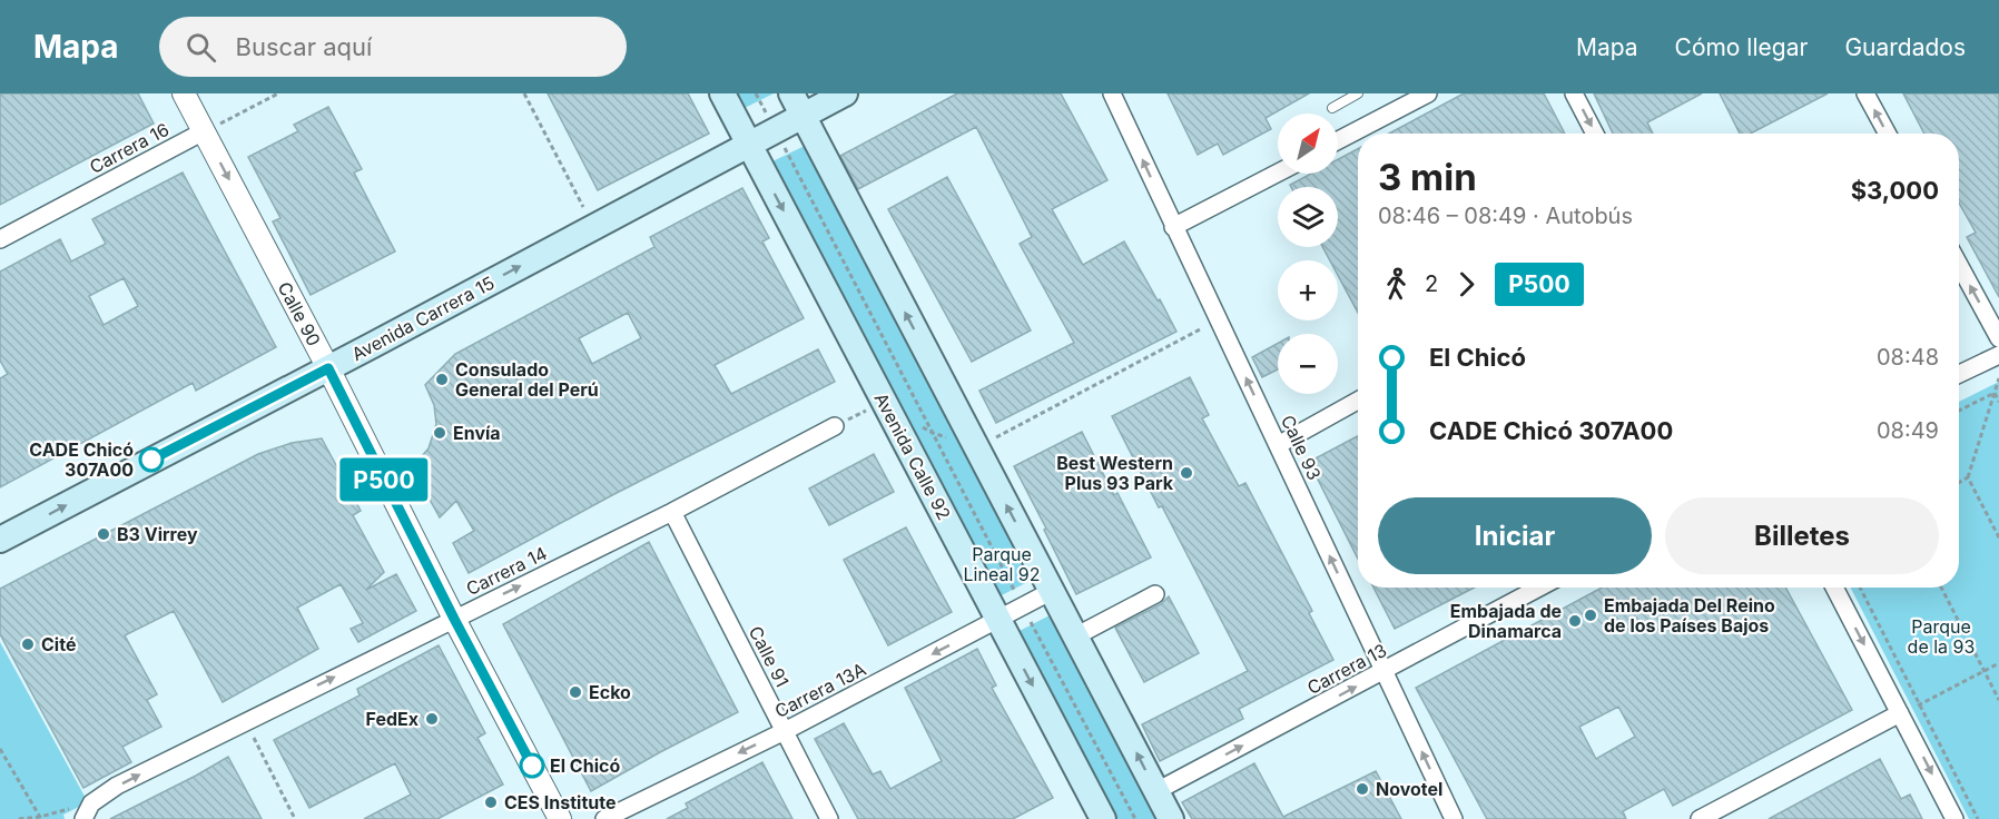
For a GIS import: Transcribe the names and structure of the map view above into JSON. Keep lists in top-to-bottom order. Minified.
{"streets":{"main road":["Avenida Carrera 15","Avenida Calle 92"],"street":["Carrera 16","Calle 90","Calle 93","Carrera 14","Calle 91","Carrera 13","Carrera 13A"]},"crossings":[["Carrera 16","Calle 90"],["Calle 90","Avenida Carrera 15"],["Calle 90","Carrera 14"],["Avenida Carrera 15","Avenida Calle 92"],["Calle 93","Carrera 13"],["Avenida Calle 92","Carrera 13A"],["Carrera 14","Calle 91"],["Calle 91","Carrera 13A"]],"one_way":["Avenida Carrera 15","Calle 93","Carrera 14","Carrera 13","Carrera 13A"],"parks":["Parque Lineal 92","Parque de la 93"],"places":["Consulado General del Perú","Envía","CADE Chicó 307A00","Best Western Plus 93 Park","B3 Virrey","Embajada Del Reino de los Países Bajos","Embajada de Dinamarca","Cité","Ecko","FedEx","El Chicó","Novotel","CES Institute"],"lines":["bus line P500"],"north":"top right","page":{"header":"Mapa","search":"Buscar aquí","nav":["Mapa","Cómo llegar","Guardados"],"on_map":"P500","map_buttons":["+","−"],"heading":["3 min","08:46 – 08:49 · Autobús","$3,000"],"legs":["2","P500"],"list":[{"name":"El Chicó","value":"08:48"},{"name":"CADE Chicó 307A00","value":"08:49"}],"buttons":["Iniciar","Billetes"]}}
